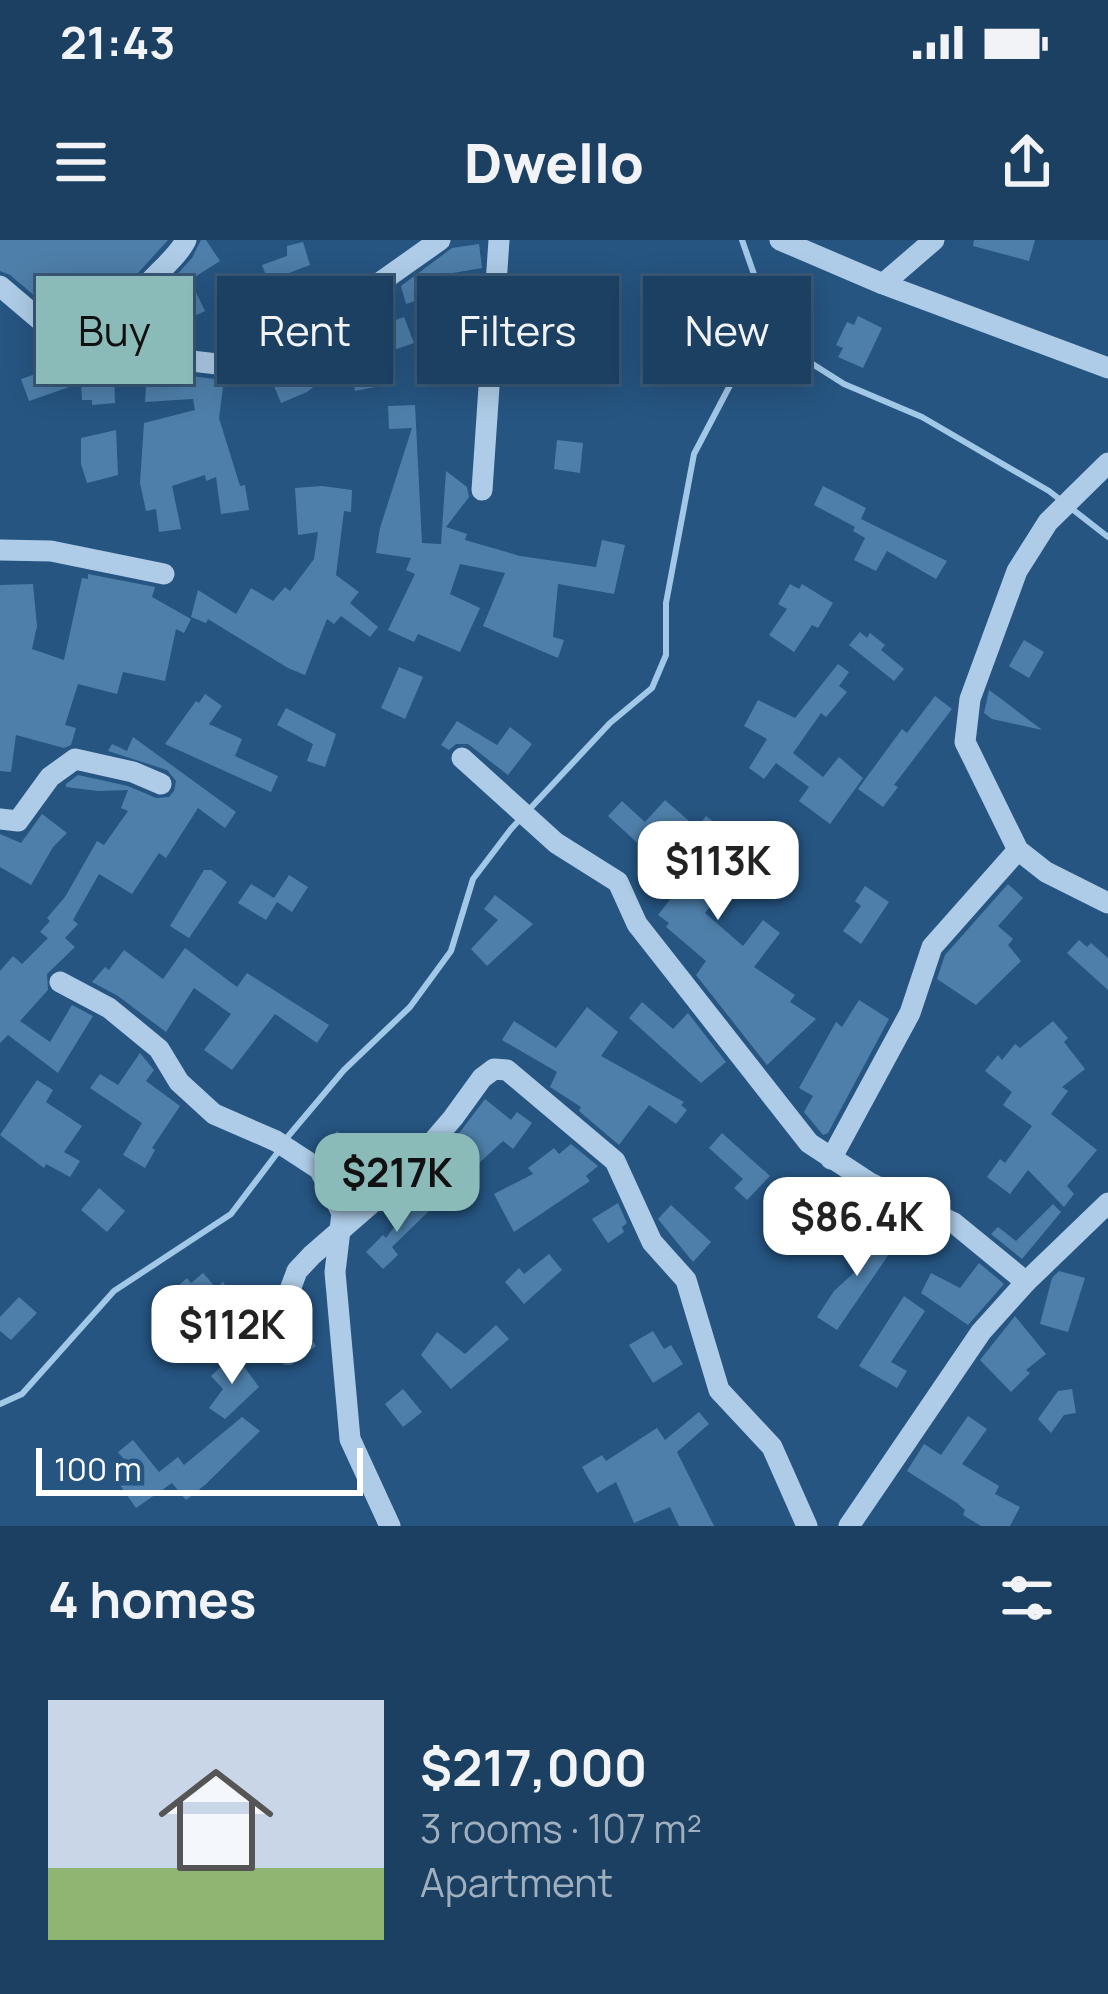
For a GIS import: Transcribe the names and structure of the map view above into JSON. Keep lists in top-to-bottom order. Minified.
{"scale_bar":"100 m","page":{"status":"21:43","header":"Dwello","chip":["Buy","Rent","Filters","New"],"price":["$113K","$217K","$86.4K","$112K"],"scale":"100 m","heading":"4 homes","list":[{"name":"$217,000","note":"3 rooms · 107 m² · Apartment"}]}}
